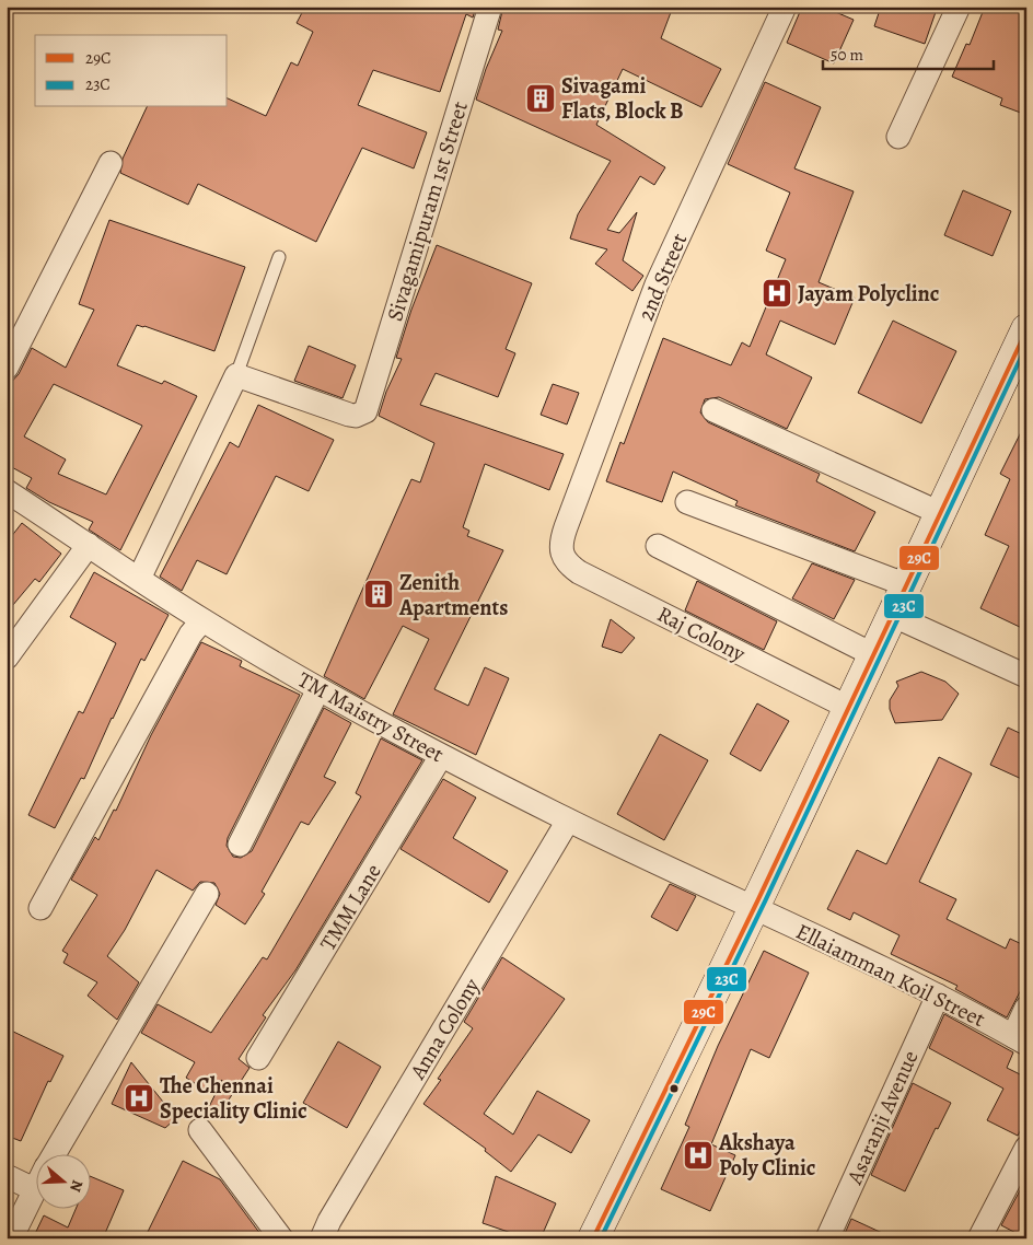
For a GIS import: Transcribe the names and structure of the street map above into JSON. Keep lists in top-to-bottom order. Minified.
{"streets":{"street":["Sivagamipuram 1st Street","2nd Street","Raj Colony","TM Maistry Street","TMM Lane","Ellaiamman Koil Street","Anna Colony","Asaranji Avenue"]},"crossings":[["2nd Street","Raj Colony"],["TM Maistry Street","TMM Lane"],["TM Maistry Street","Ellaiamman Koil Street"],["TM Maistry Street","Anna Colony"],["Ellaiamman Koil Street","Asaranji Avenue"]],"places":{"building":["Sivagami Flats, Block B","Zenith Apartments"],"hospital":["Jayam Polyclinc","The Chennai Speciality Clinic","Akshaya Poly Clinic"]},"lines":["transit line 29C","transit line 23C"],"legend":["29C","23C"],"scale_bar":"50 m","north":"right"}
